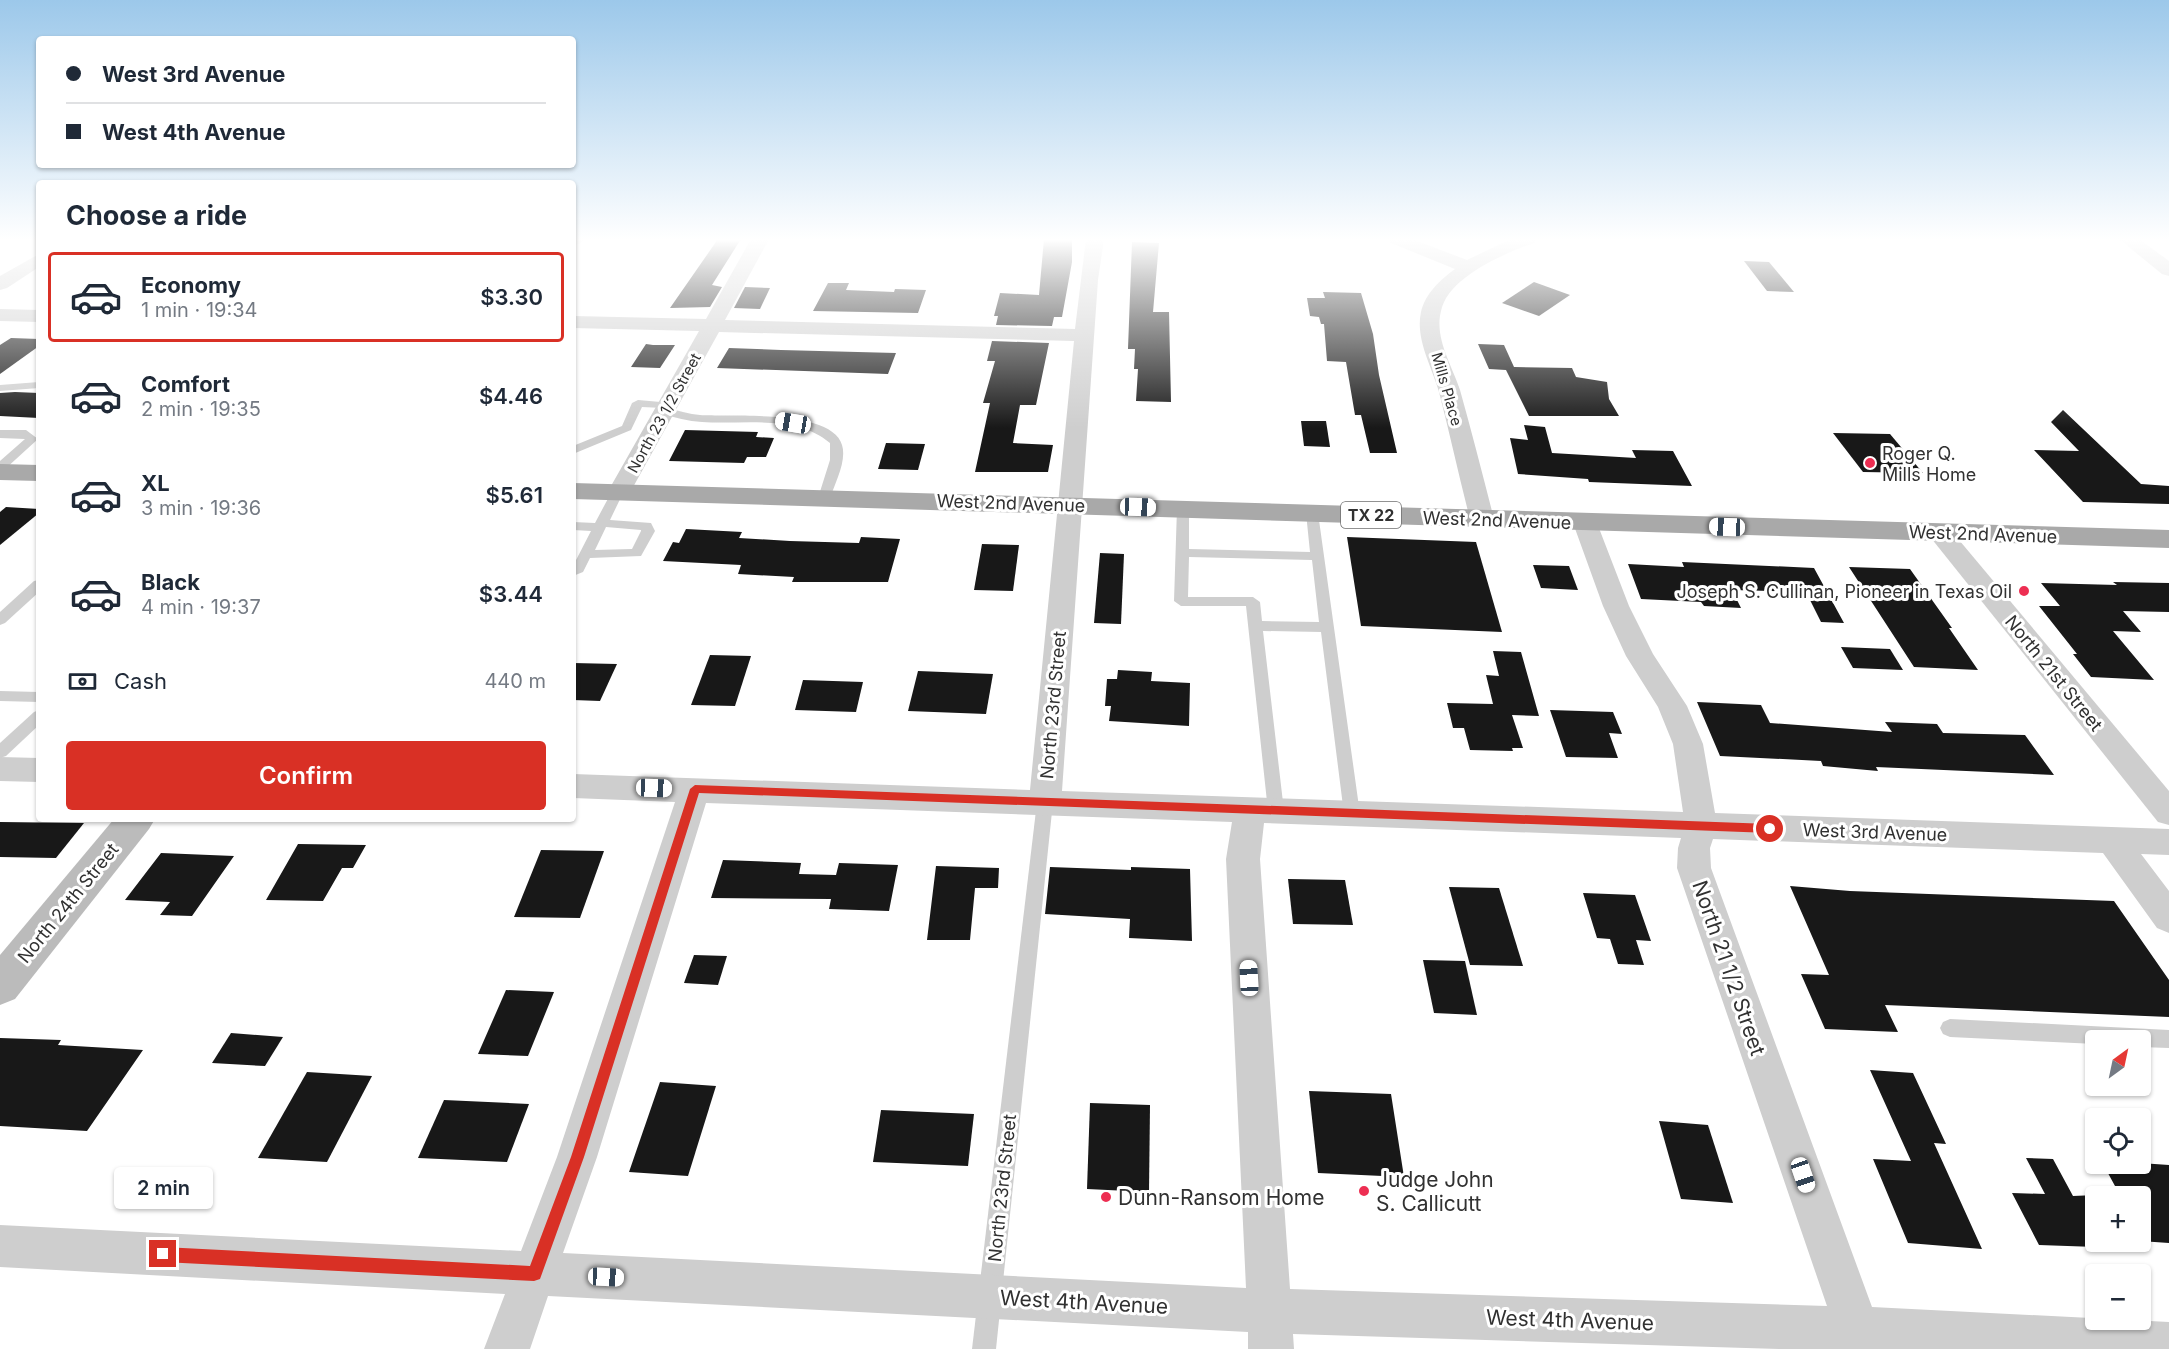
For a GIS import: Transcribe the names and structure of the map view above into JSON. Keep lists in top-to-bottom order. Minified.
{"streets":{"main road":["West 2nd Avenue","TX 22"],"street":["Mills Place","North 23 1/2 Street","North 21st Street","North 23rd Street","West 3rd Avenue","North 24th Street","North 21 1/2 Street","West 4th Avenue"]},"crossings":[["Mills Place","West 2nd Avenue"],["North 23 1/2 Street","West 2nd Avenue"],["West 2nd Avenue","North 21st Street"],["West 2nd Avenue","North 23rd Street"],["West 2nd Avenue","North 21 1/2 Street"],["North 23rd Street","West 3rd Avenue"],["North 23rd Street","West 4th Avenue"],["West 3rd Avenue","North 21 1/2 Street"],["North 21 1/2 Street","West 4th Avenue"]],"places":["Roger Q. Mills Home","Joseph S. Cullinan, Pioneer in Texas Oil","Judge John S. Callicutt","Dunn-Ransom Home"],"north":"top right","page":{"banner":["West 3rd Avenue","West 4th Avenue"],"heading":"Choose a ride","list":[{"name":"Economy","note":"1 min · 19:34","value":"$3.30"},{"name":"Comfort","note":"2 min · 19:35","value":"$4.46"},{"name":"XL","note":"3 min · 19:36","value":"$5.61"},{"name":"Black","note":"4 min · 19:37","value":"$3.44"}],"pay":["Cash","440 m"],"buttons":"Confirm","map_buttons":["+","−"],"bubble":"2 min"}}
